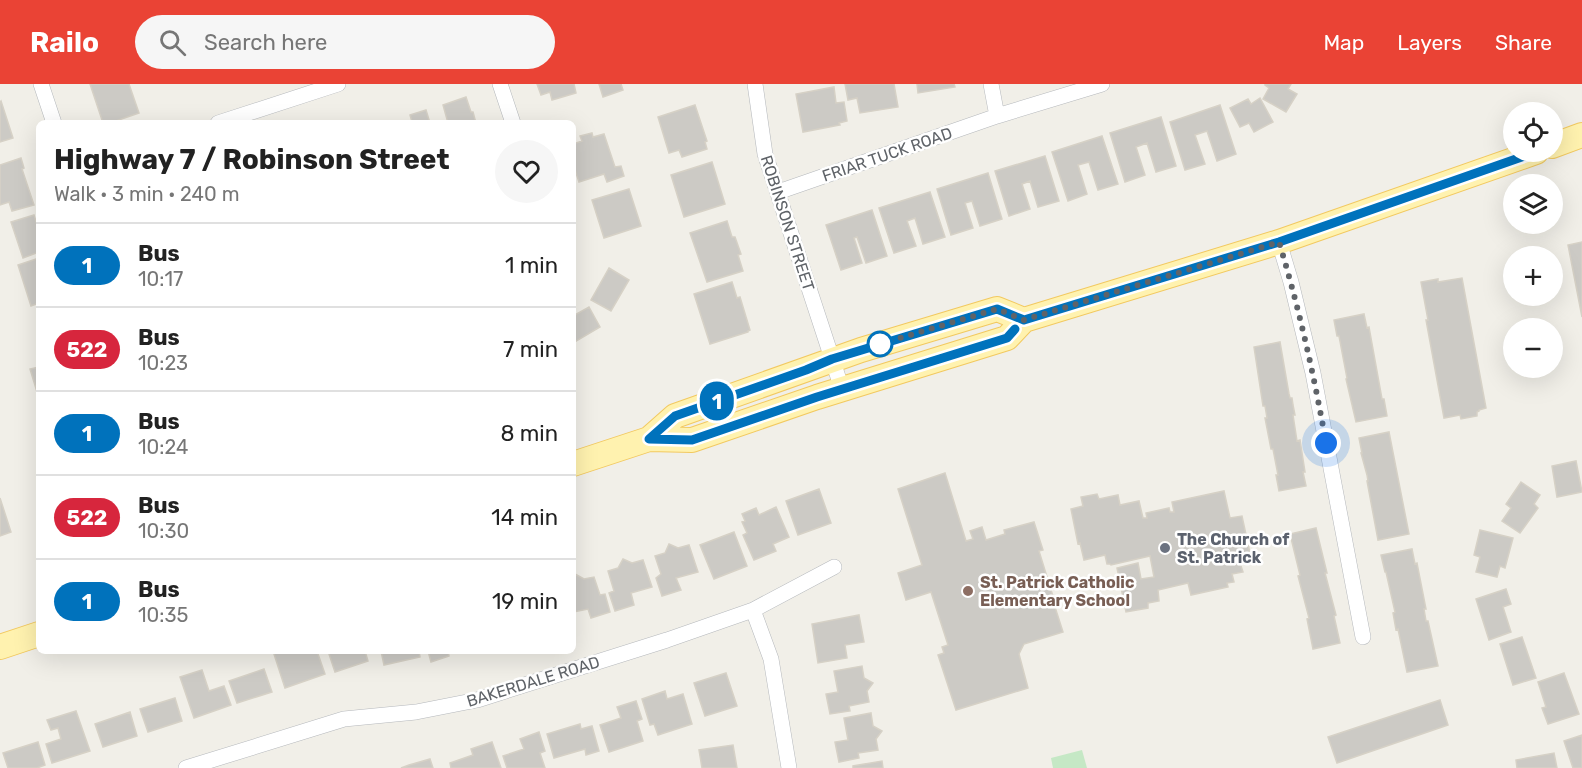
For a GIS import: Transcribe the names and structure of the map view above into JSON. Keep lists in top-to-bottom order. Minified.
{"streets":{"street":["FRIAR TUCK ROAD","ROBINSON STREET","BAKERDALE ROAD"]},"crossings":[["FRIAR TUCK ROAD","ROBINSON STREET"]],"places":["The Church of St. Patrick","St. Patrick Catholic Elementary School"],"lines":["bus line 1"],"page":{"header":"Railo","search":"Search here","nav":["Map","Layers","Share"],"on_map":"1","map_buttons":["+","−"],"heading":["Highway 7 / Robinson Street","Walk · 3 min · 240 m"],"list":[{"mark":"1","name":"Bus","note":"10:17","value":"1 min"},{"mark":"522","name":"Bus","note":"10:23","value":"7 min"},{"mark":"1","name":"Bus","note":"10:24","value":"8 min"},{"mark":"522","name":"Bus","note":"10:30","value":"14 min"},{"mark":"1","name":"Bus","note":"10:35","value":"19 min"}]}}
